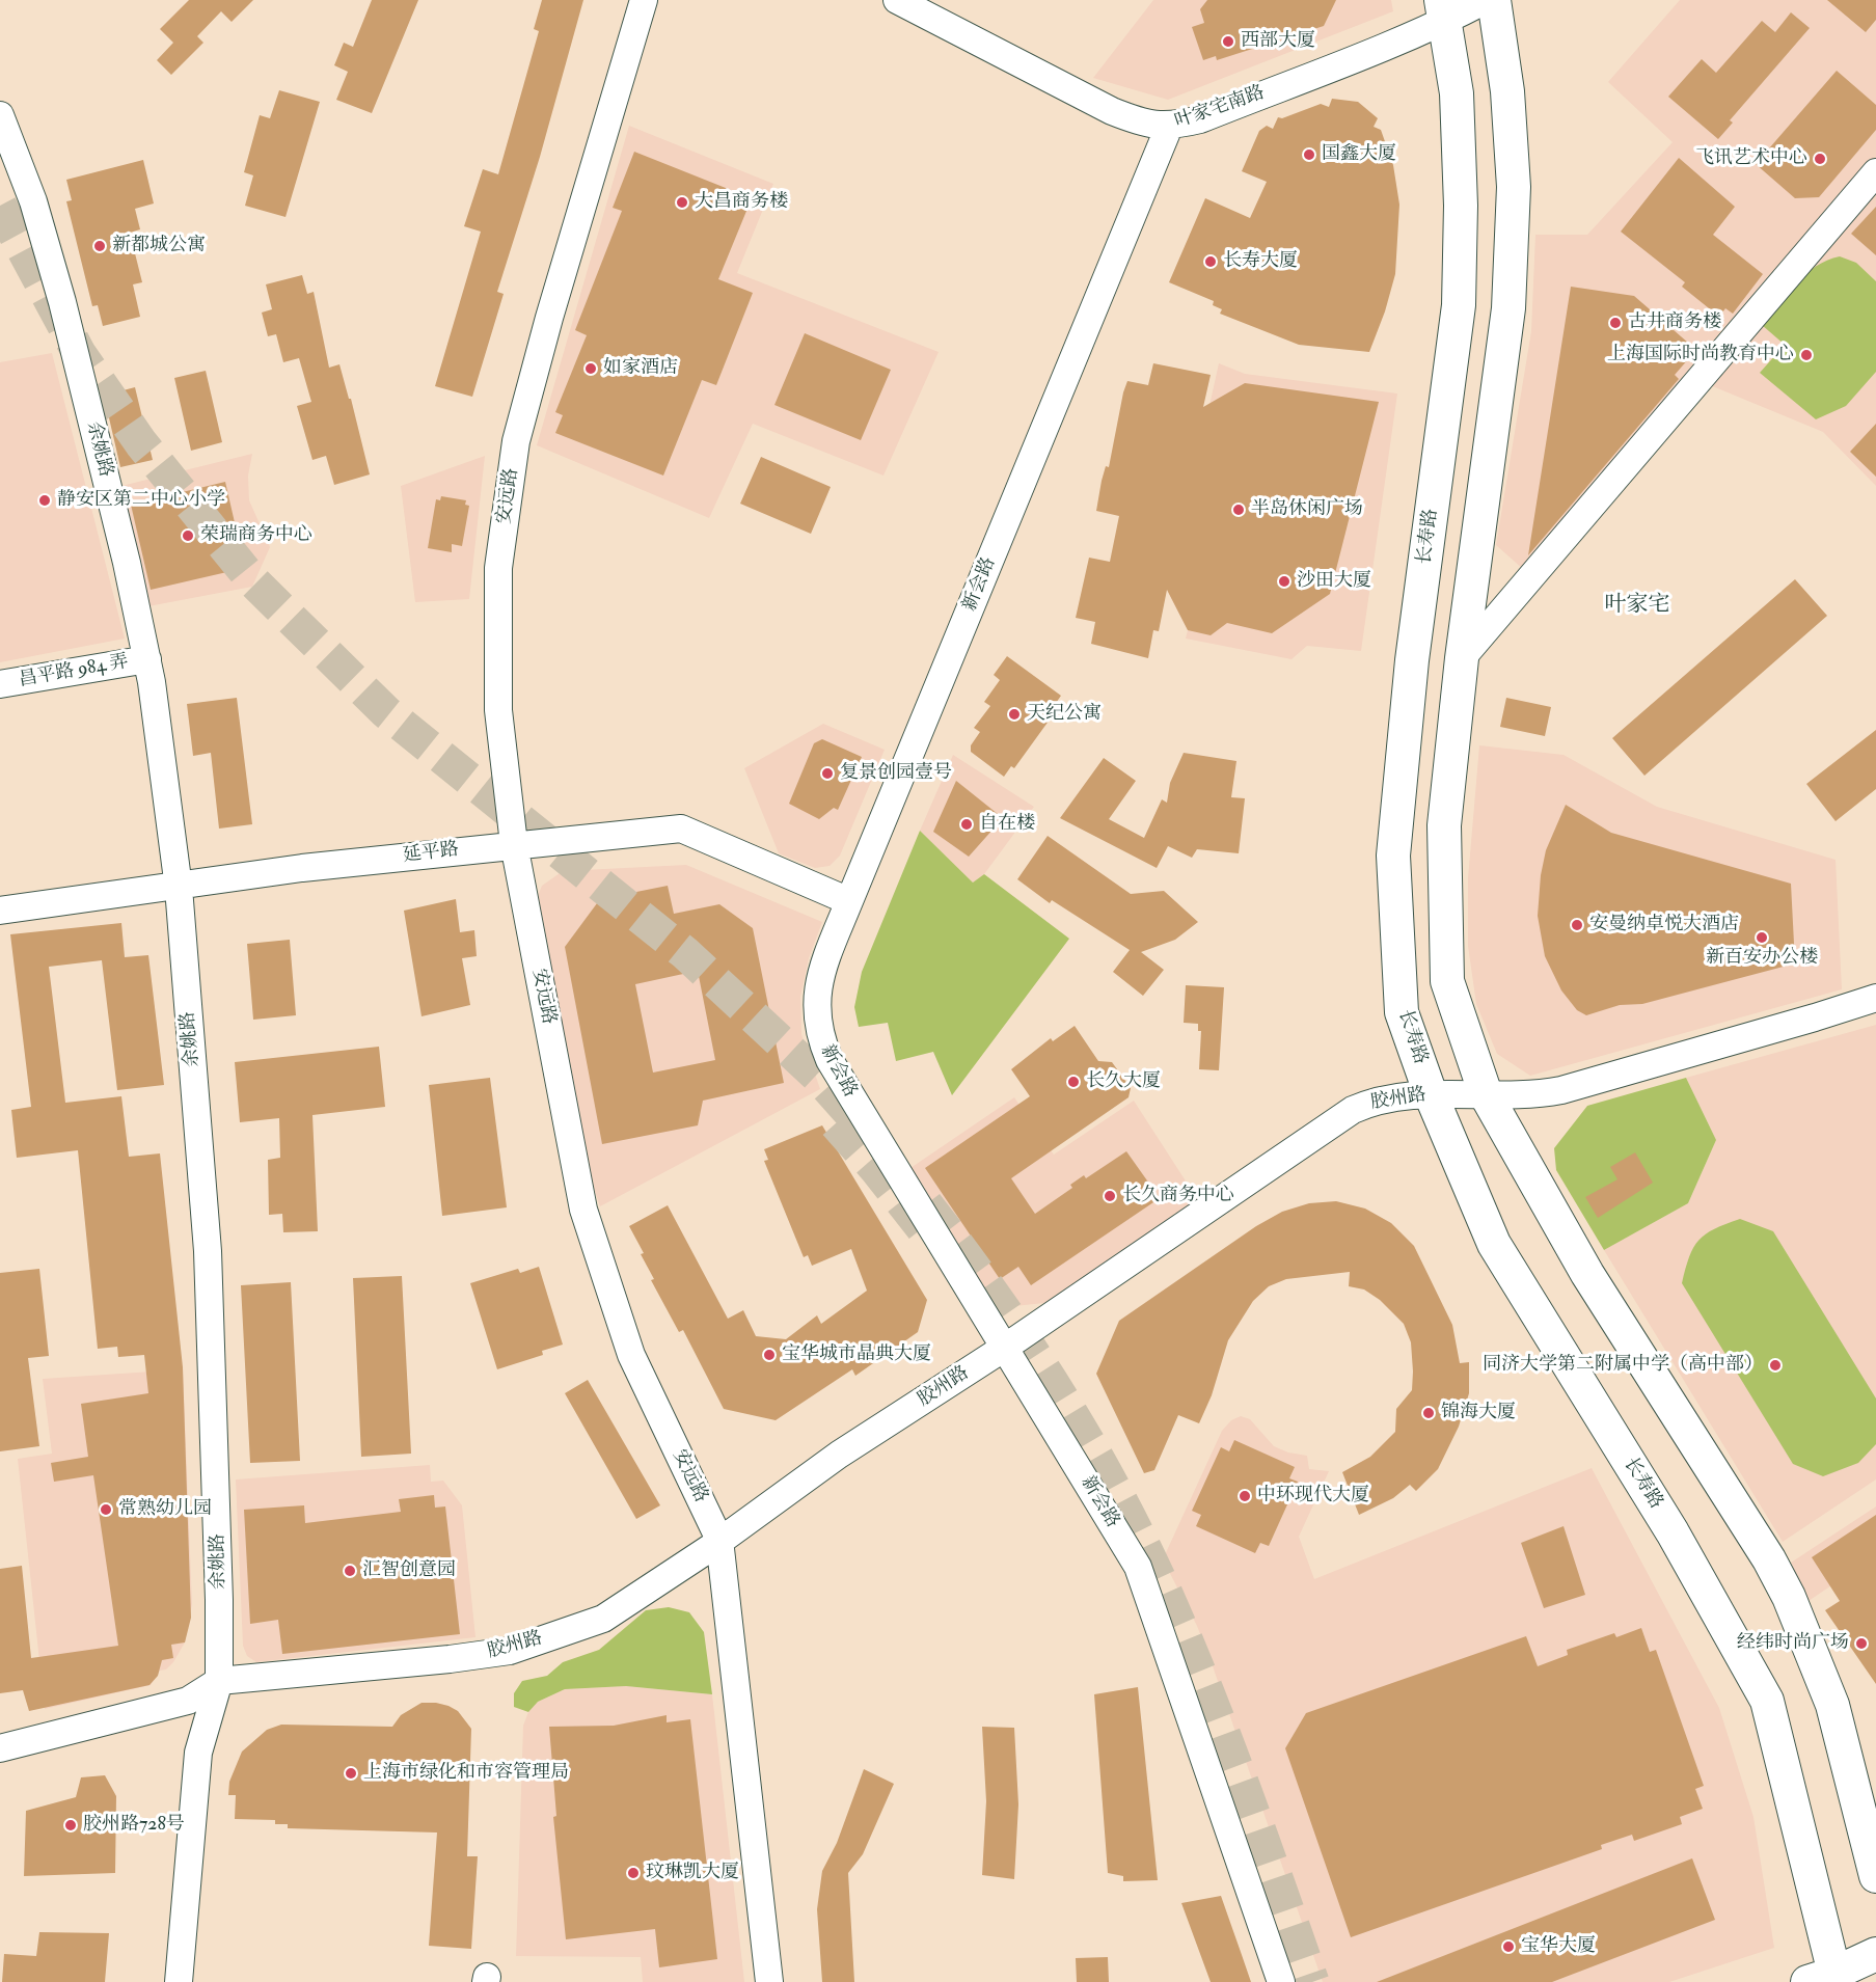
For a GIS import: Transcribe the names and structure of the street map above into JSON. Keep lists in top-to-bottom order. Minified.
{"streets":{"main road":["长寿路"],"street":["叶家宅南路","余姚路","安远路","新会路","昌平路 984 弄","延平路","胶州路"]},"crossings":[["叶家宅南路","长寿路"],["叶家宅南路","新会路"],["余姚路","昌平路 984 弄"],["余姚路","延平路"],["余姚路","胶州路"],["安远路","延平路"],["安远路","胶州路"],["长寿路","胶州路"],["新会路","延平路"],["新会路","胶州路"]],"districts":["叶家宅"],"places":["西部大厦","国鑫大厦","飞讯艺术中心","大昌商务楼","新都城公寓","长寿大厦","古井商务楼","上海国际时尚教育中心","如家酒店","静安区第二中心小学","半岛休闲广场","荣瑞商务中心","沙田大厦","天纪公寓","复景创园壹号","自在楼","安曼纳卓悦大酒店","新百安办公楼","长久大厦","长久商务中心","宝华城市晶典大厦","同济大学第二附属中学（高中部）","锦海大厦","中环现代大厦","常熟幼儿园","汇智创意园","经纬时尚广场","上海市绿化和市容管理局","胶州路728号","玟琳凯大厦","宝华大厦"]}
